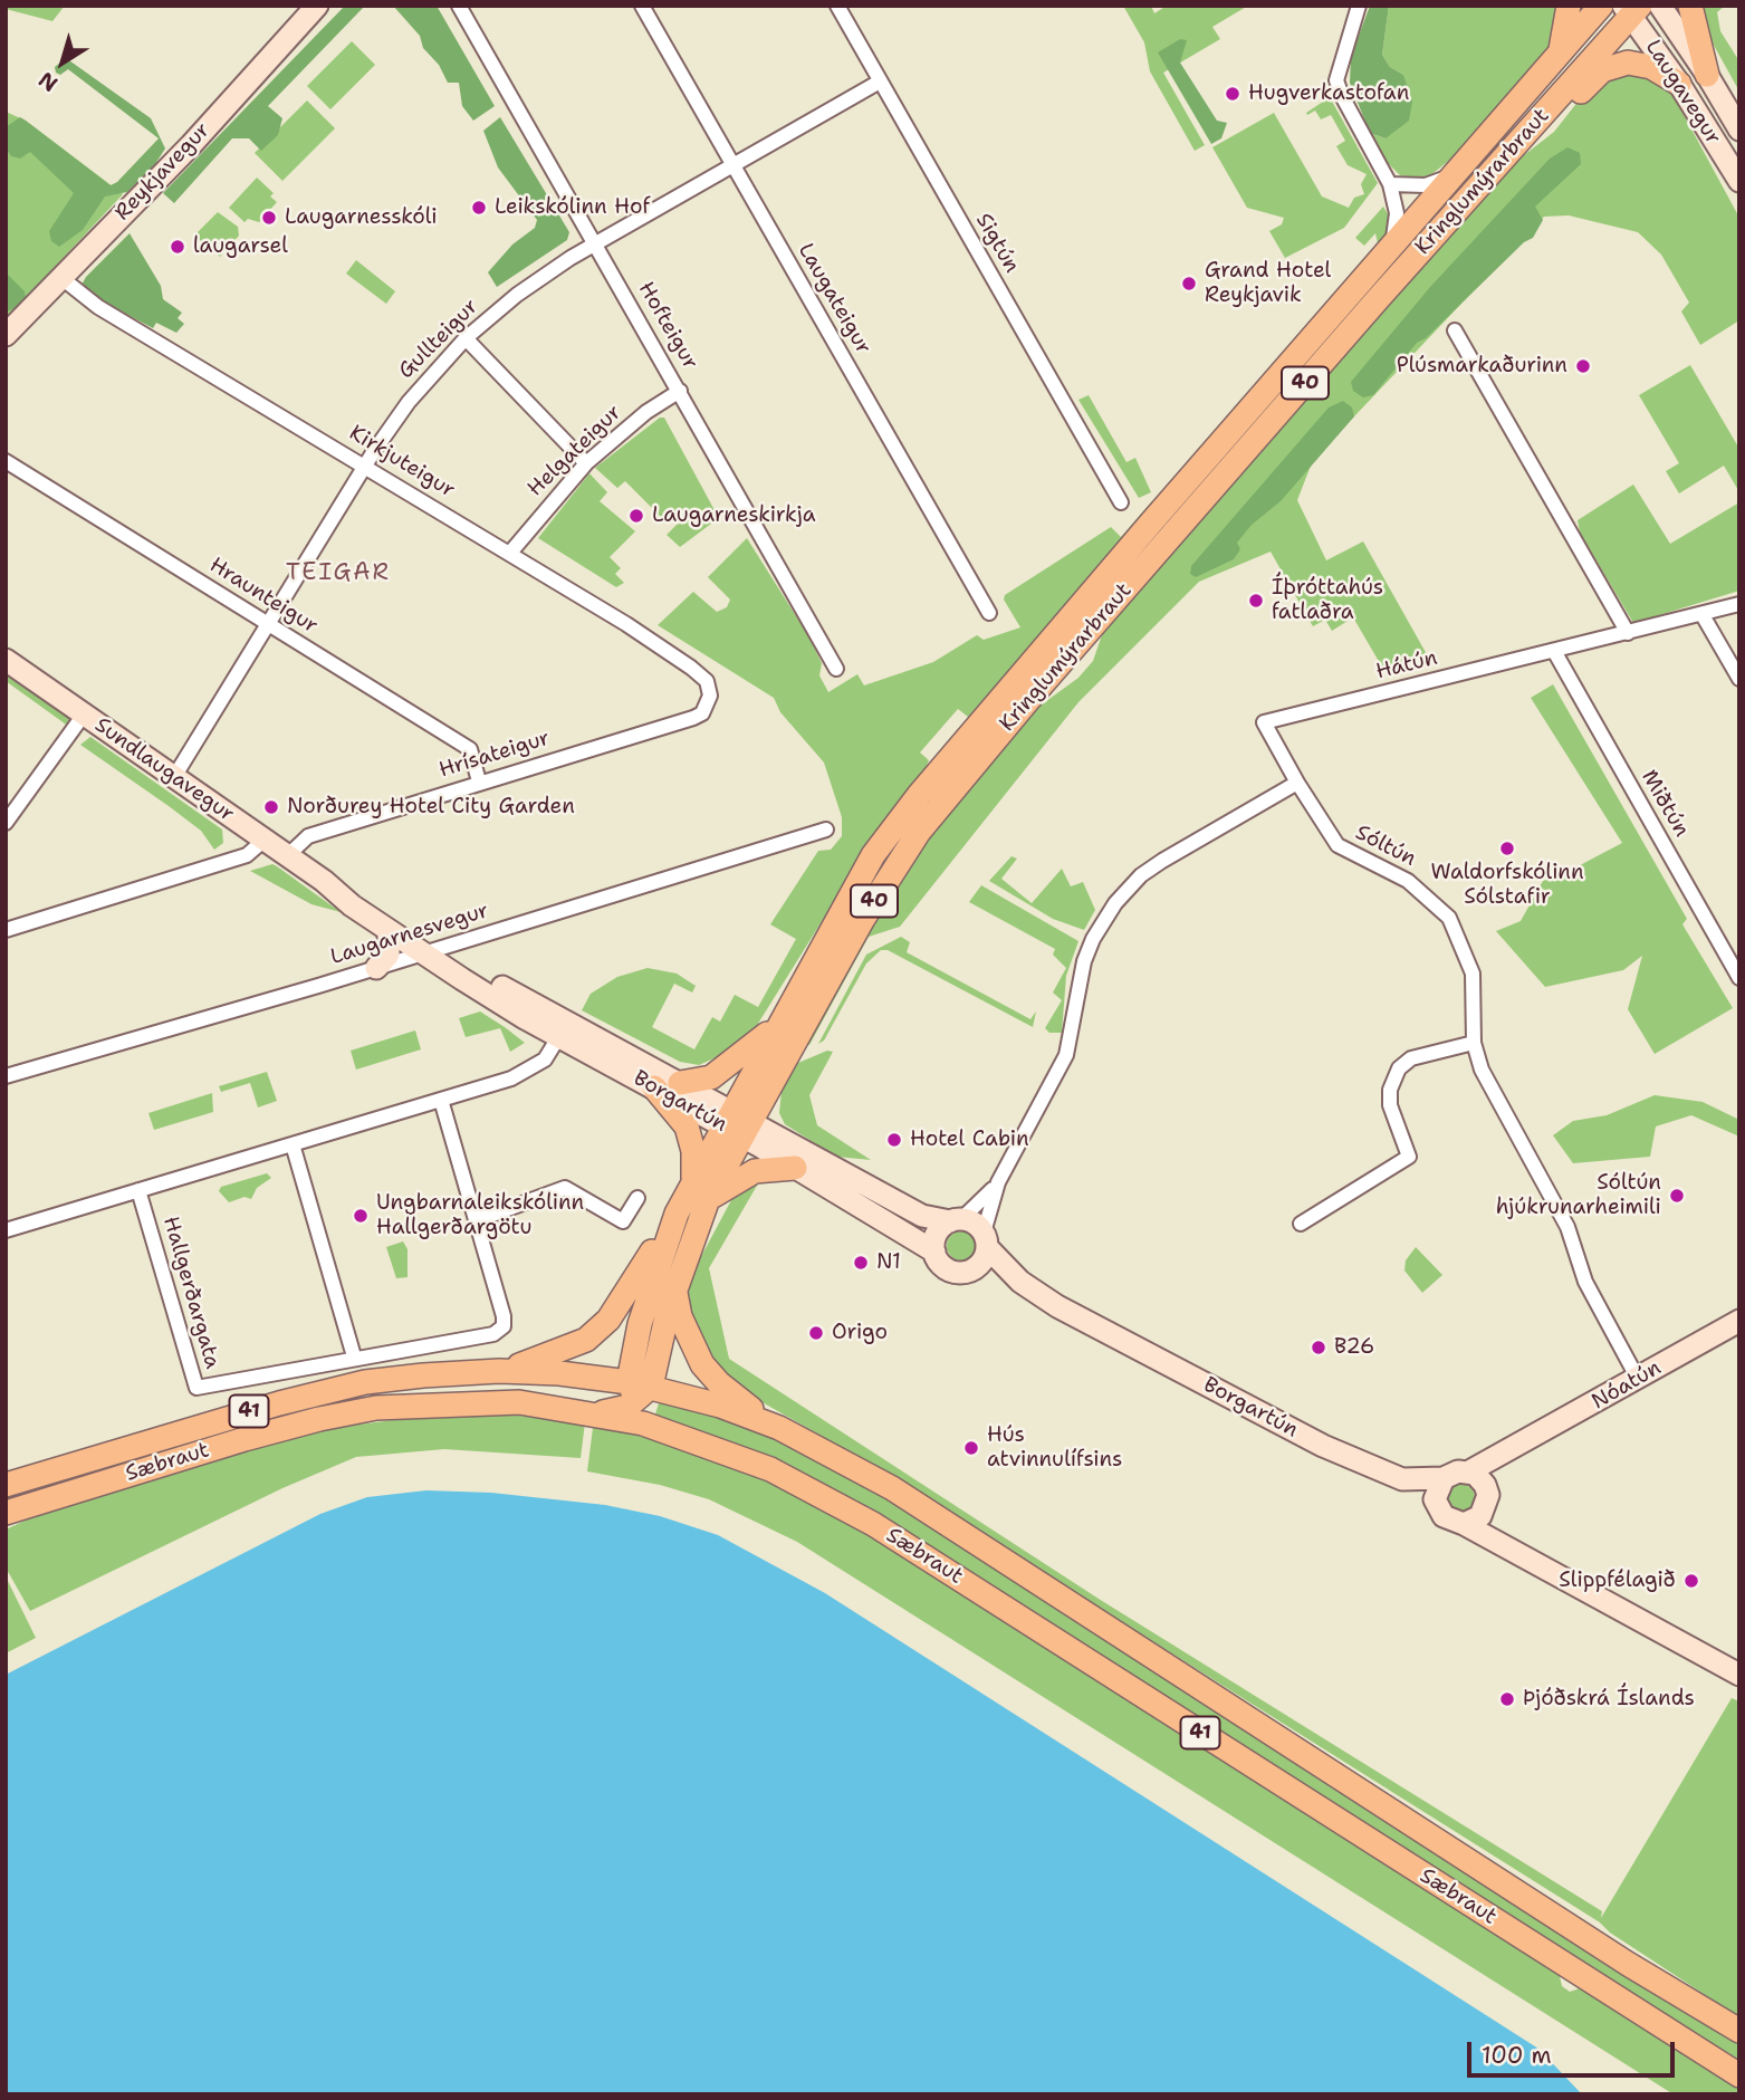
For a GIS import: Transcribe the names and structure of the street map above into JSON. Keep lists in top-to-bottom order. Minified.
{"streets":{"main road":["Kringlumýrarbraut","40","41","Sæbraut"],"street":["Laugavegur","Reykjavegur","Sigtún","Laugateigur","Hofteigur","Gullteigur","Helgateigur","Kirkjuteigur","Hraunteigur","Hátún","Hrísateigur","Sundlaugavegur","Miðtún","Sóltún","Laugarnesvegur","Borgartún","Hallgerðargata","Nóatún"]},"crossings":[["Laugavegur","Kringlumýrarbraut"],["Reykjavegur","Kirkjuteigur"],["Kringlumýrarbraut","Borgartún"],["Kringlumýrarbraut","Sæbraut"],["Sigtún","Gullteigur"],["Laugateigur","Gullteigur"],["Hofteigur","Gullteigur"],["Hofteigur","Helgateigur"],["Gullteigur","Kirkjuteigur"],["Gullteigur","Hraunteigur"],["Gullteigur","Sundlaugavegur"],["Helgateigur","Kirkjuteigur"],["Kirkjuteigur","Hrísateigur"],["Hraunteigur","Hrísateigur"],["Hátún","Miðtún"],["Hátún","Sóltún"],["Hrísateigur","Sundlaugavegur"],["Sundlaugavegur","Laugarnesvegur"],["Sundlaugavegur","Borgartún"],["Sóltún","Nóatún"],["Laugarnesvegur","Borgartún"],["Borgartún","Nóatún"]],"districts":["TEIGAR"],"places":["Hugverkastofan","Leikskólinn Hof","Laugarnesskóli","laugarsel","Grand Hotel Reykjavik","Plúsmarkaðurinn","Laugarneskirkja","Íþróttahús fatlaðra","Norðurey Hotel City Garden","Waldorfskólinn Sólstafir","Hotel Cabin","Sóltún hjúkrunarheimili","Ungbarnaleikskólinn Hallgerðargötu","N1","Origo","B26","Hús atvinnulífsins","Slippfélagið","Þjóðskrá Íslands"],"scale_bar":"100 m","north":"bottom left"}
